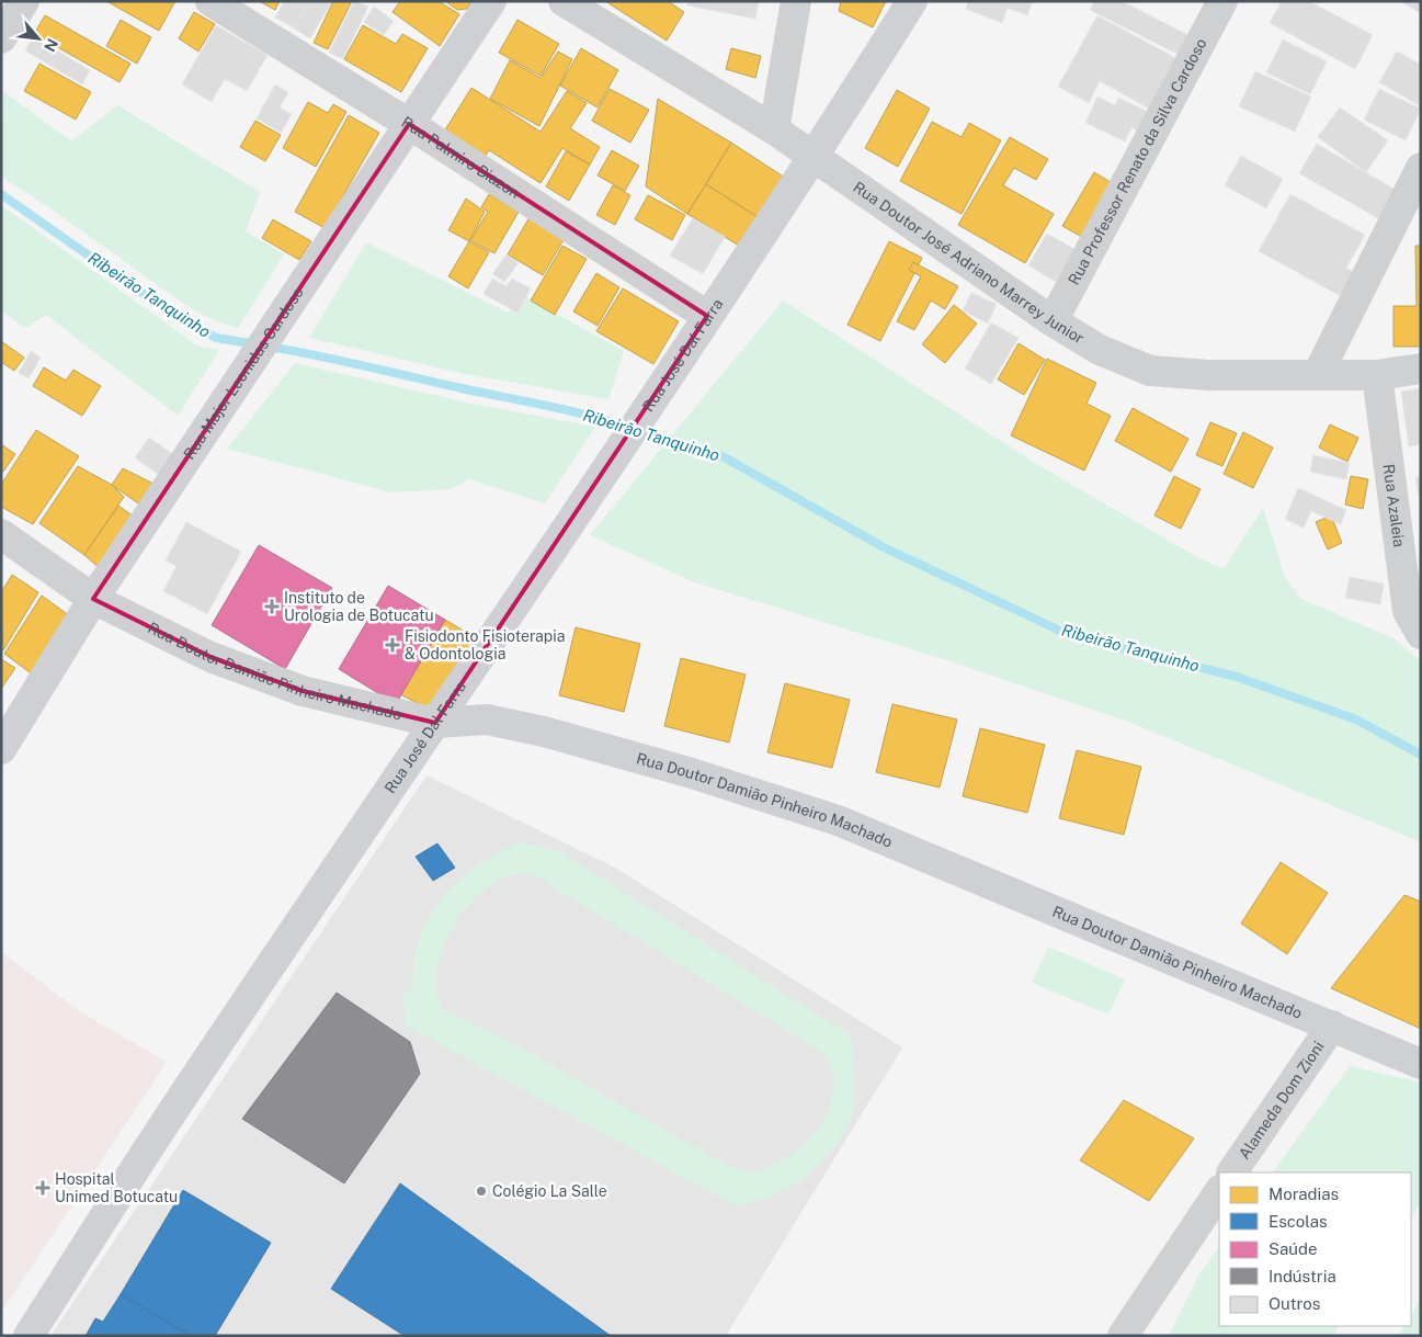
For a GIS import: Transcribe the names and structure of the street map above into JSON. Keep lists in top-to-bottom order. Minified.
{"streets":{"street":["Rua Palmiro Biazon","Rua Professor Renato da Silva Cardoso","Rua Doutor José Adriano Marrey Junior","Rua José Dal Farra","Rua Major Leonidas Cardoso","Rua Azaleia","Rua Doutor Damião Pinheiro Machado","Alameda Dom Zioni"]},"crossings":[["Rua Palmiro Biazon","Rua José Dal Farra"],["Rua Palmiro Biazon","Rua Major Leonidas Cardoso"],["Rua Professor Renato da Silva Cardoso","Rua Doutor José Adriano Marrey Junior"],["Rua Doutor José Adriano Marrey Junior","Rua José Dal Farra"],["Rua Doutor José Adriano Marrey Junior","Rua Azaleia"],["Rua José Dal Farra","Rua Doutor Damião Pinheiro Machado"],["Rua Major Leonidas Cardoso","Rua Doutor Damião Pinheiro Machado"],["Rua Doutor Damião Pinheiro Machado","Alameda Dom Zioni"]],"water":["Ribeirão Tanquinho"],"places":{"health":["Instituto de Urologia de Botucatu","Fisiodonto Fisioterapia & Odontologia","Hospital Unimed Botucatu"],"other":["Colégio La Salle"]},"legend":["Moradias","Escolas","Saúde","Indústria","Outros"],"north":"bottom right"}
